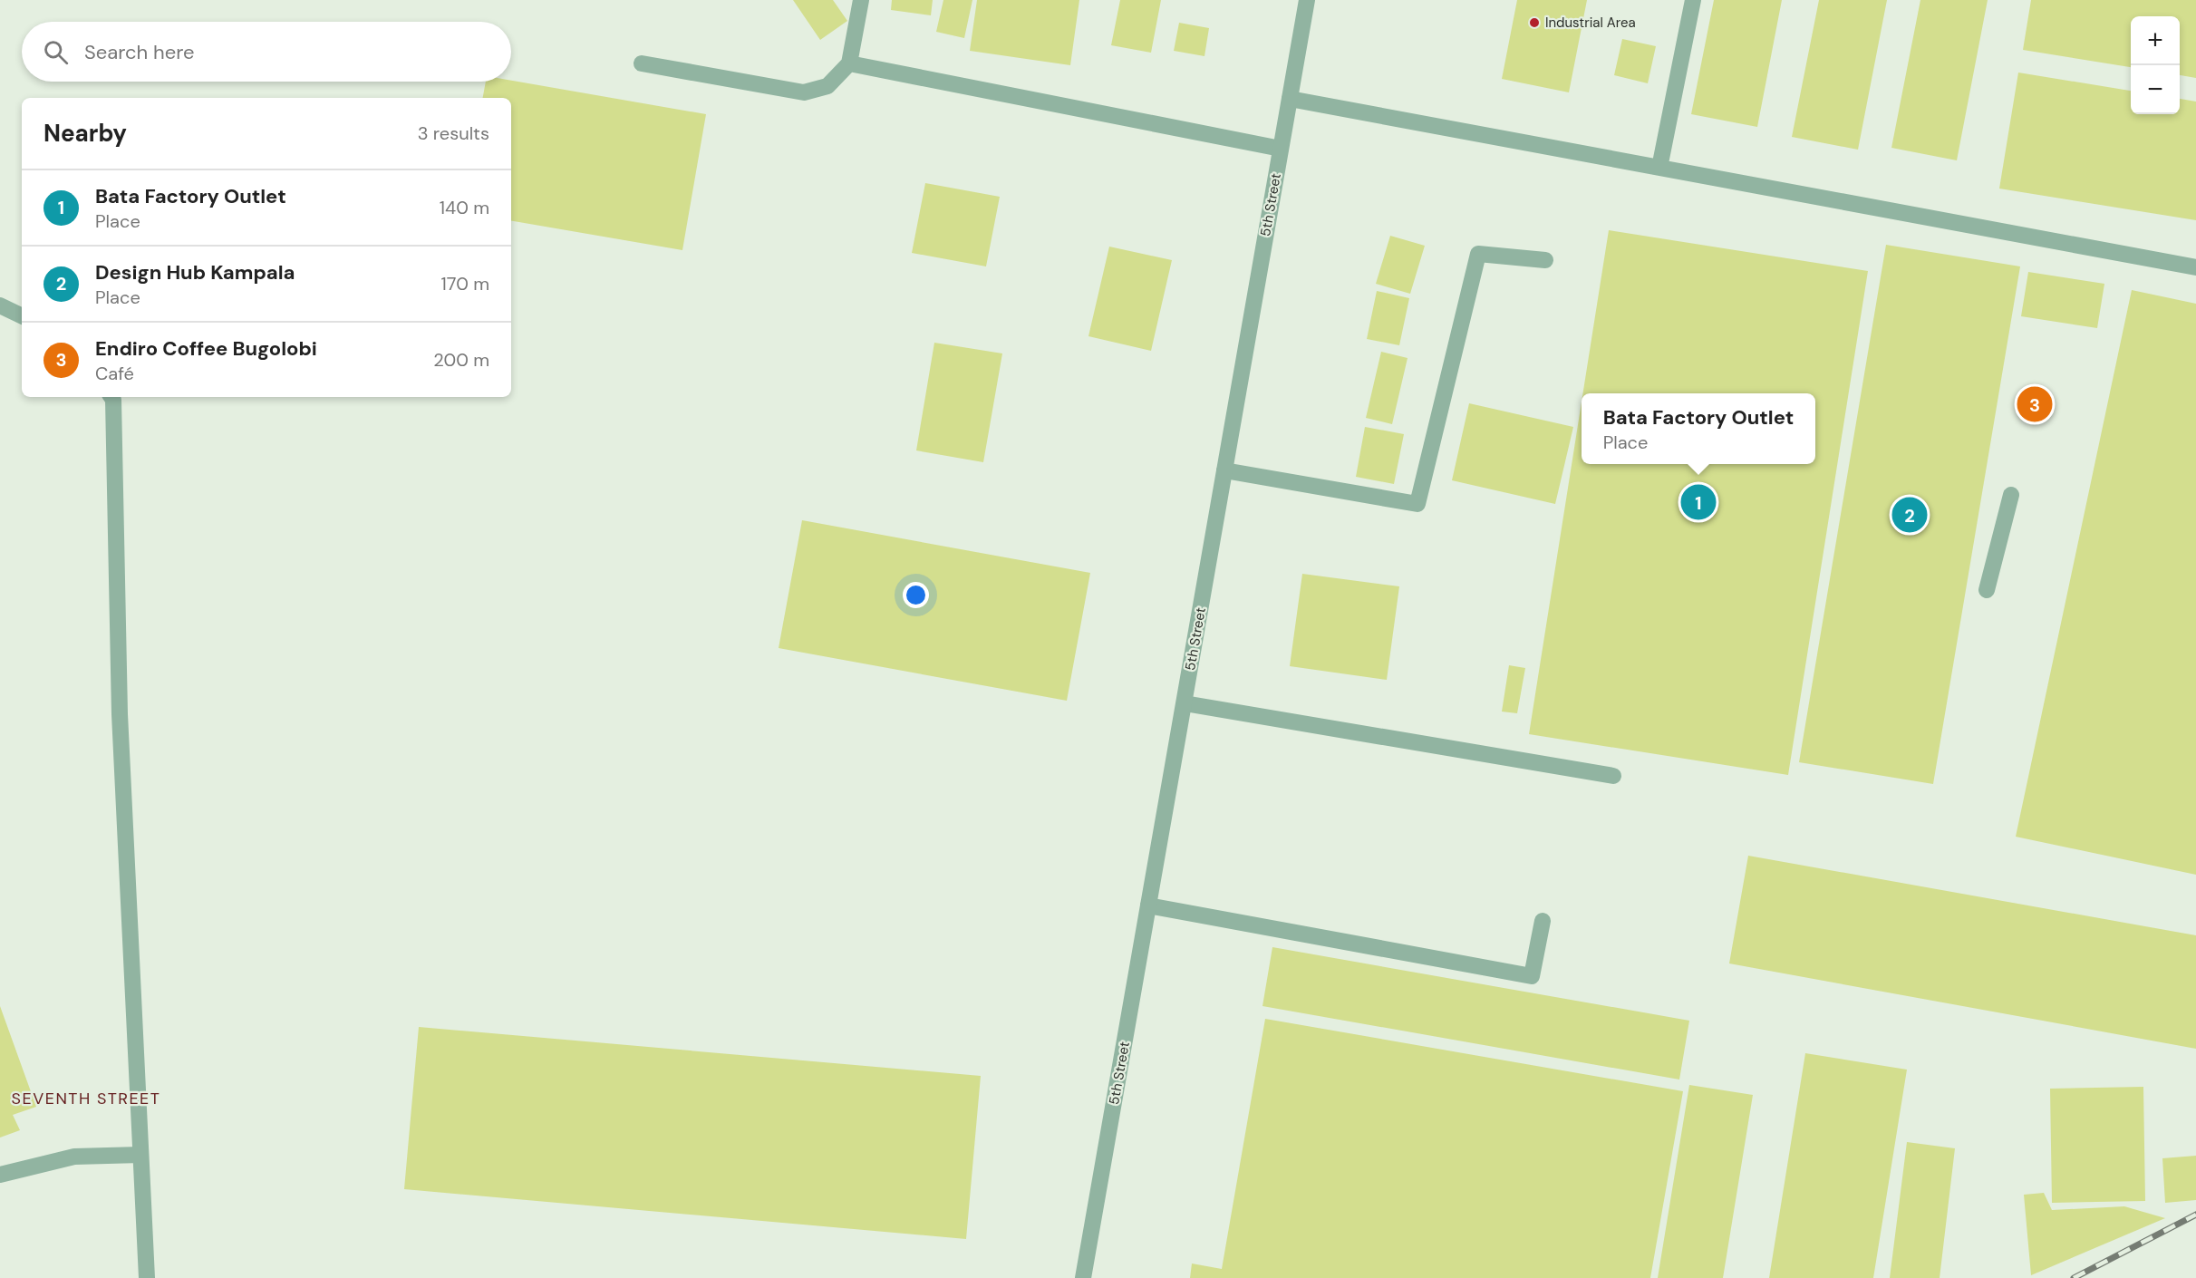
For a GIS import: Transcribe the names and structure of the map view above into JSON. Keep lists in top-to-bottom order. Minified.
{"streets":{"street":["5th Street"]},"districts":["SEVENTH STREET"],"places":["Industrial Area"],"page":{"map_buttons":["+","−"],"search":"Search here","heading":["Nearby","3 results"],"list":[{"mark":"1","name":"Bata Factory Outlet","note":"Place","value":"140 m"},{"mark":"2","name":"Design Hub Kampala","note":"Place","value":"170 m"},{"mark":"3","name":"Endiro Coffee Bugolobi","note":"Café","value":"200 m"}],"pins":["3","1","2"],"popup":["Bata Factory Outlet","Place"]}}
